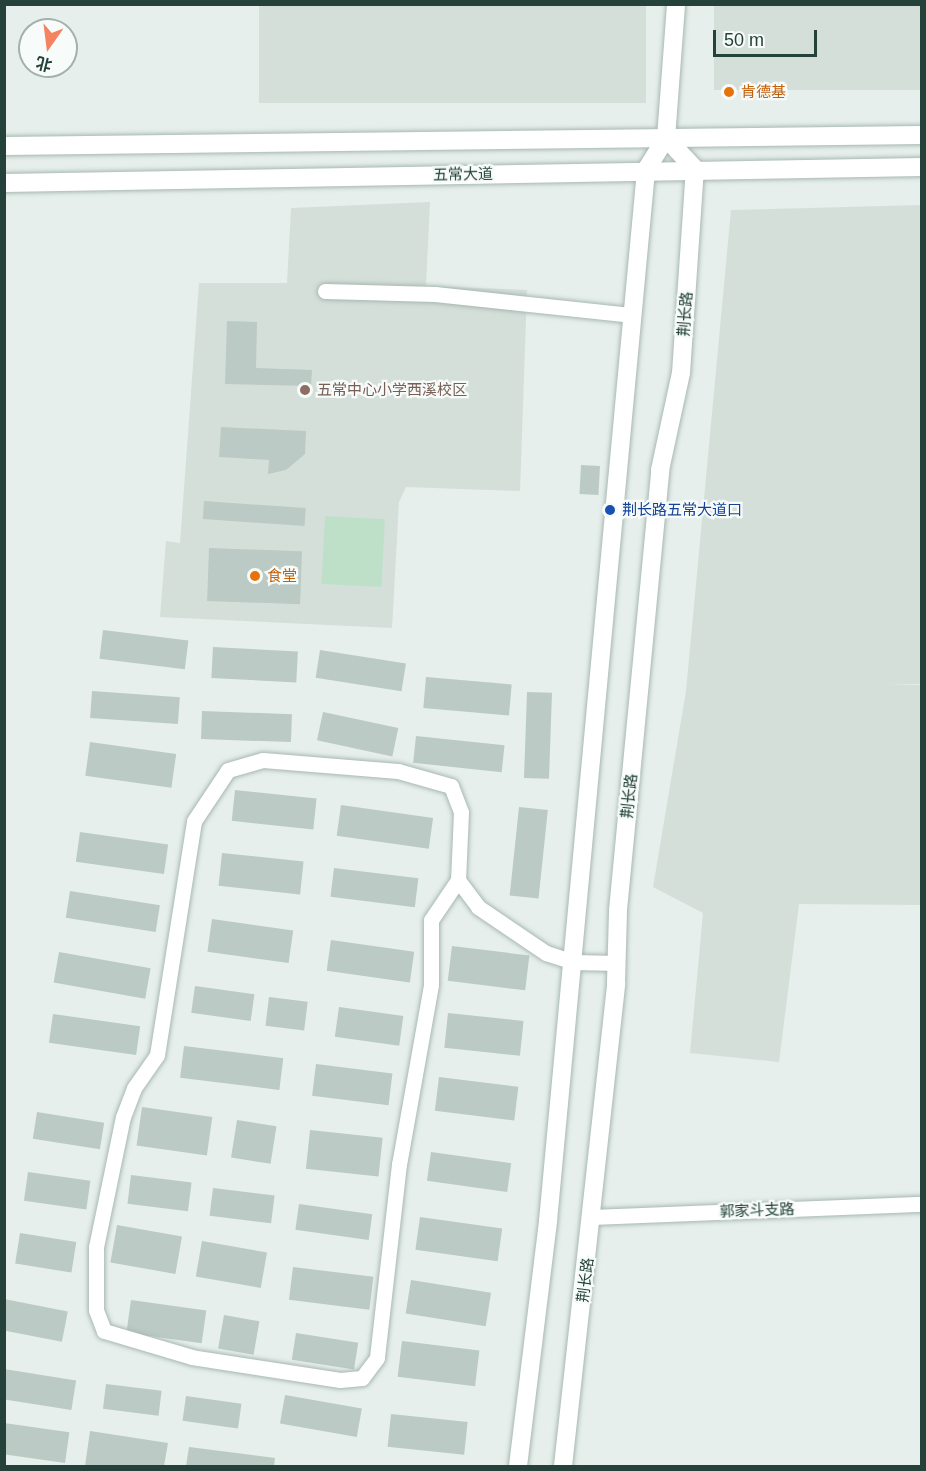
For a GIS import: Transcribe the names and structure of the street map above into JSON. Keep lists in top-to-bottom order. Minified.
{"streets":{"main road":["五常大道","荆长路"],"street":["郭家斗支路"]},"crossings":[["五常大道","荆长路"],["荆长路","郭家斗支路"]],"places":["肯德基","五常中心小学西溪校区","荆长路五常大道口","食堂"],"scale_bar":"50 m","north":"bottom"}
